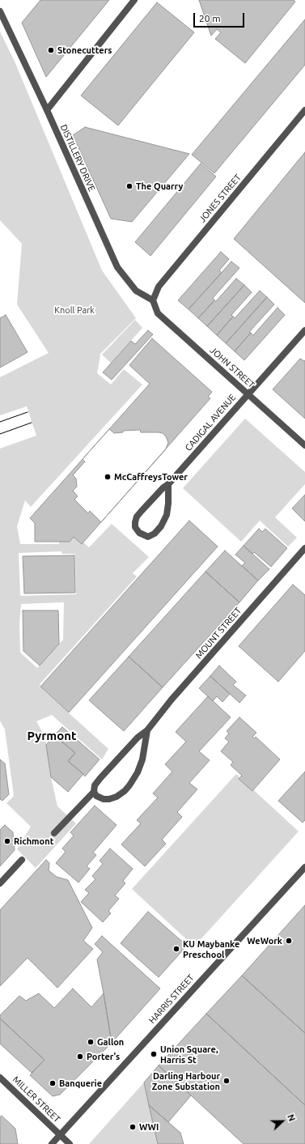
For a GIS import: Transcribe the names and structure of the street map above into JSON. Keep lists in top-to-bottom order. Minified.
{"streets":{"street":["DISTILLERY DRIVE","JONES STREET","JOHN STREET","CADIGAL AVENUE","MOUNT STREET","HARRIS STREET","MILLER STREET"]},"crossings":[["DISTILLERY DRIVE","JONES STREET"],["DISTILLERY DRIVE","JOHN STREET"],["JONES STREET","JOHN STREET"],["JOHN STREET","CADIGAL AVENUE"],["HARRIS STREET","MILLER STREET"]],"districts":["Pyrmont"],"parks":["Knoll Park"],"places":["Stonecutters","The Quarry","McCaffreysTower","Richmont","WeWork","KU Maybanke Preschool","Gallon","Union Square, Harris St","Porter's","Darling Harbour Zone Substation","Banquerie","WWI"],"scale_bar":"20 m","north":"right"}
